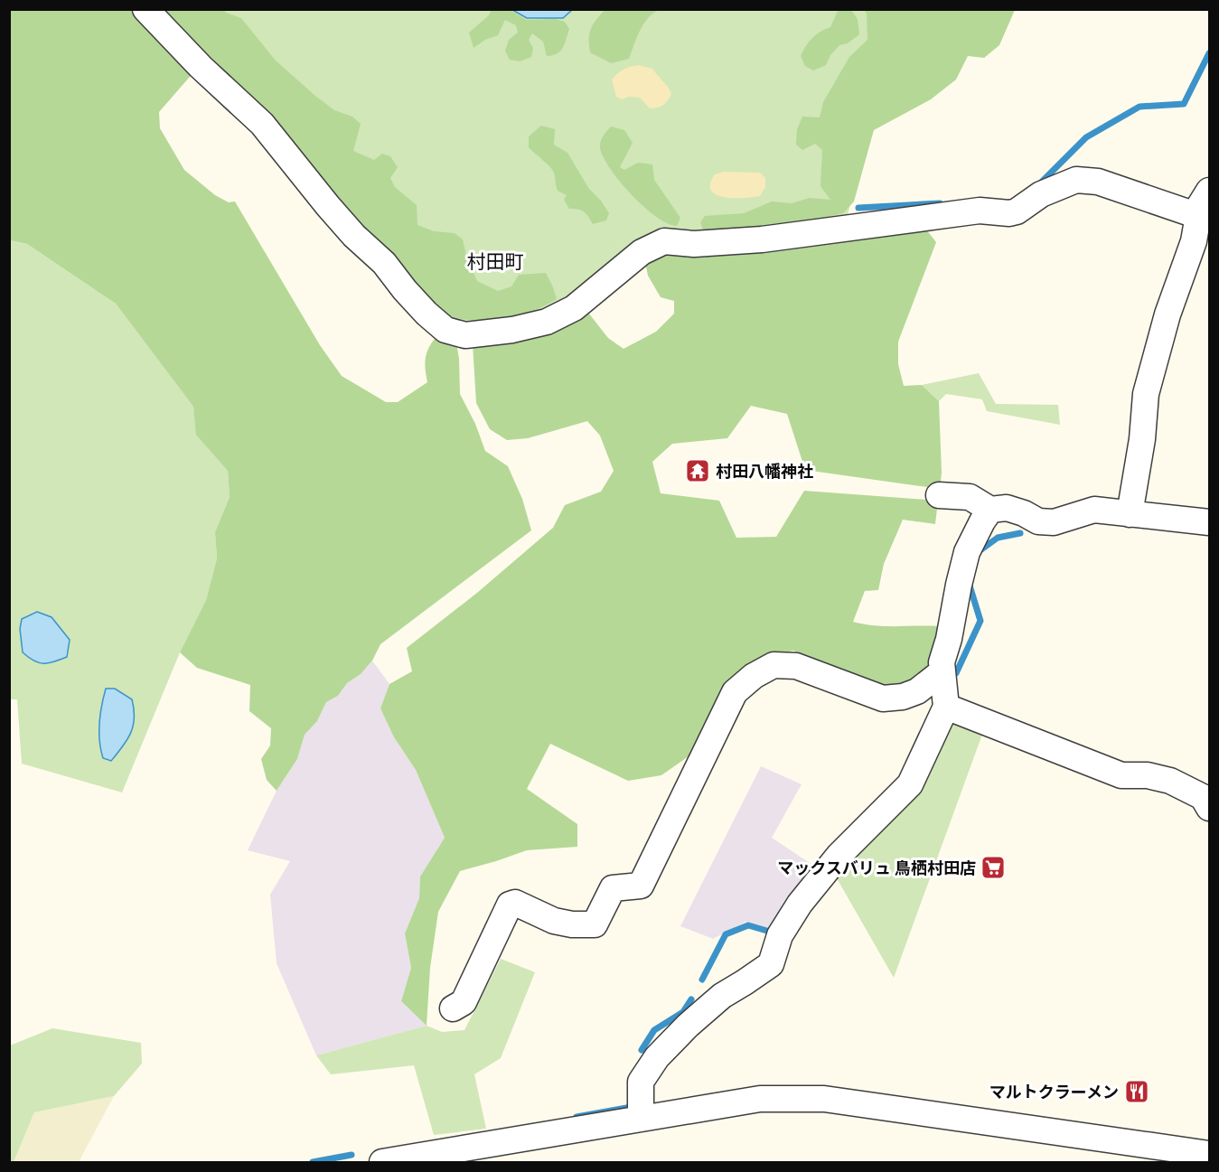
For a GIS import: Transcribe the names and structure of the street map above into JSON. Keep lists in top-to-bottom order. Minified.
{"districts":["村田町"],"places":{"temple":["村田八幡神社"],"supermarket":["マックスバリュ 鳥栖村田店"],"restaurant":["マルトクラーメン"]}}
